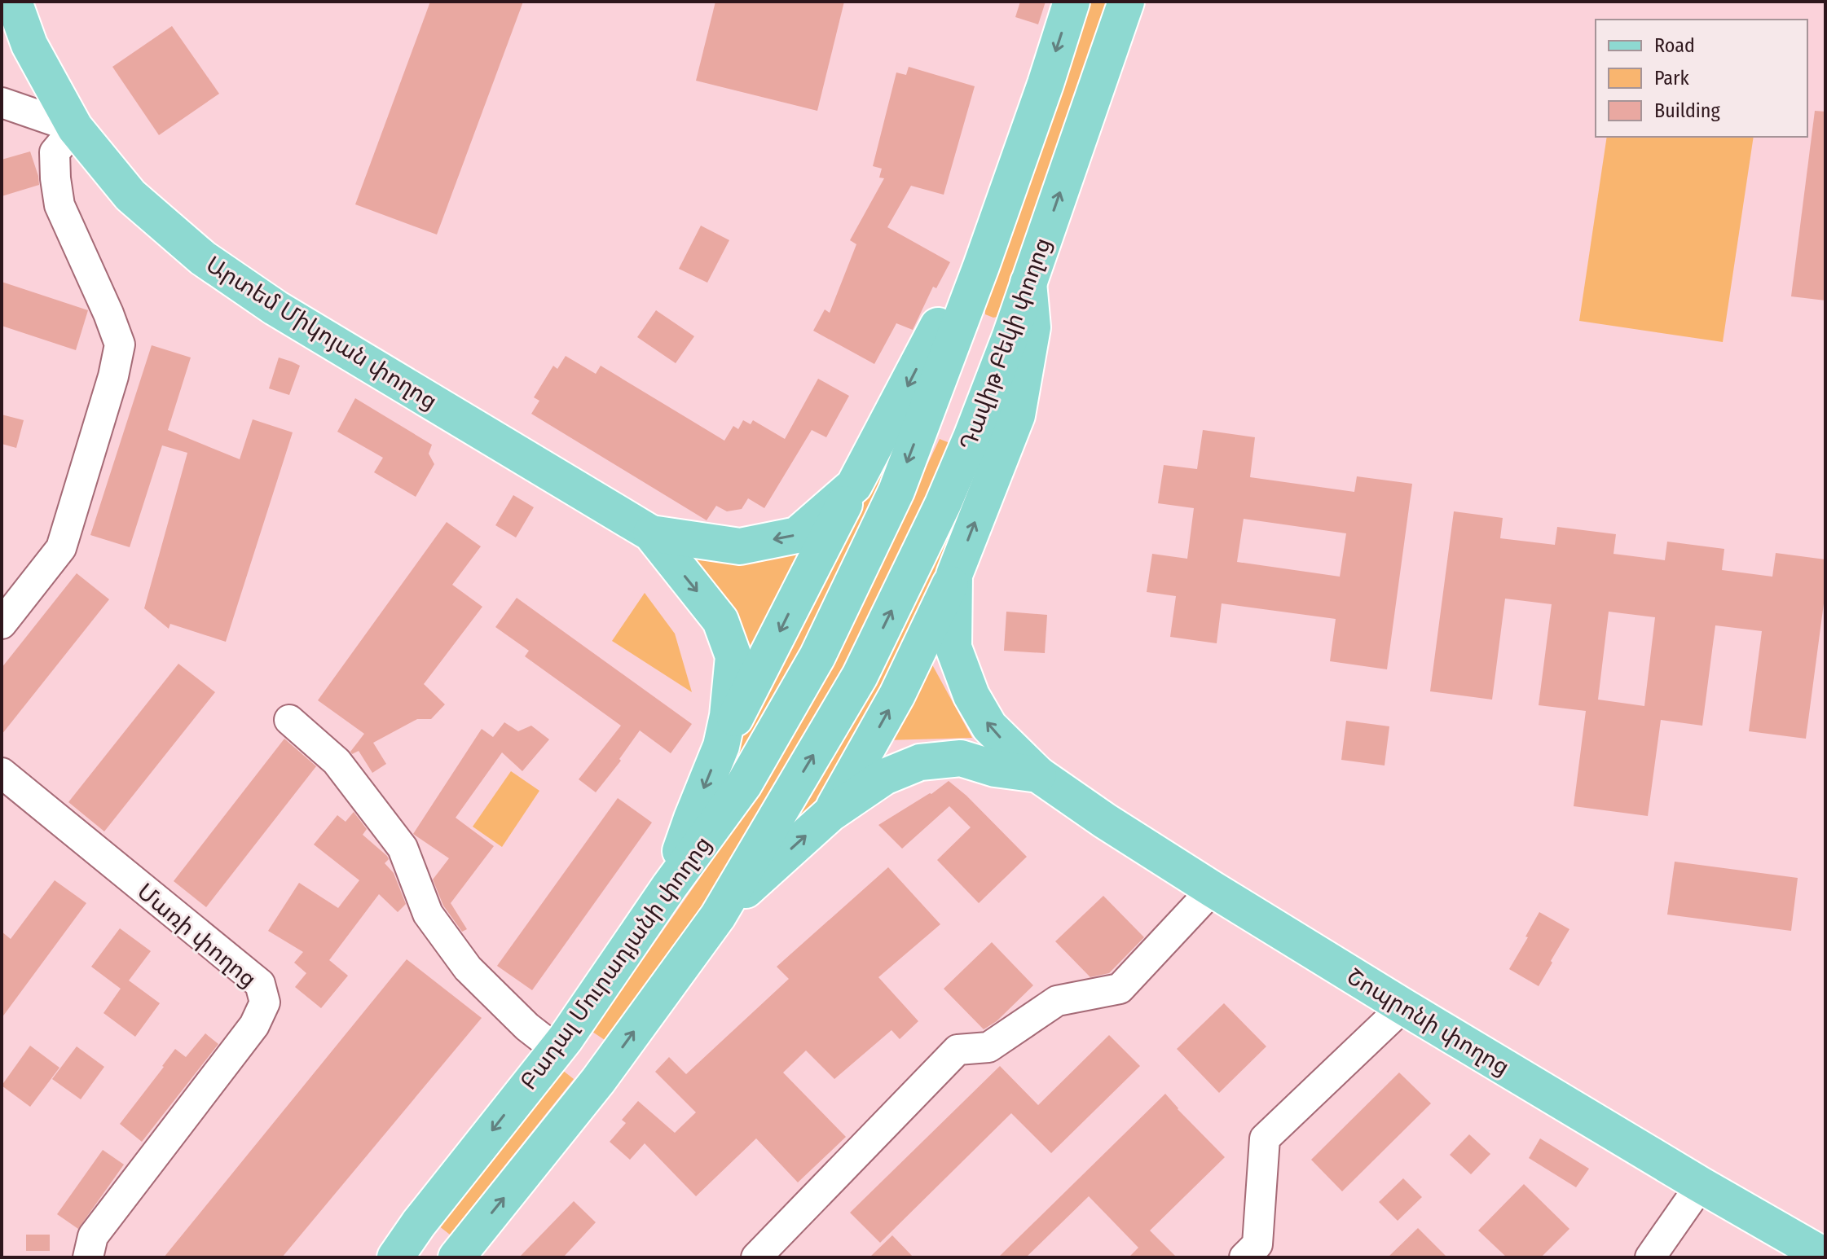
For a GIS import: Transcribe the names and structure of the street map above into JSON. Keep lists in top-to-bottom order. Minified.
{"streets":{"main road":["Արտեմ Միկոյան փողոց","Դավիթ Բեկի փողոց","Բադալ Մուրադյանի փողոց","Շոպրոնի փողոց"],"street":["Մառի փողոց"]},"crossings":[["Արտեմ Միկոյան փողոց","Բադալ Մուրադյանի փողոց"]],"legend":["Road","Park","Building"]}
